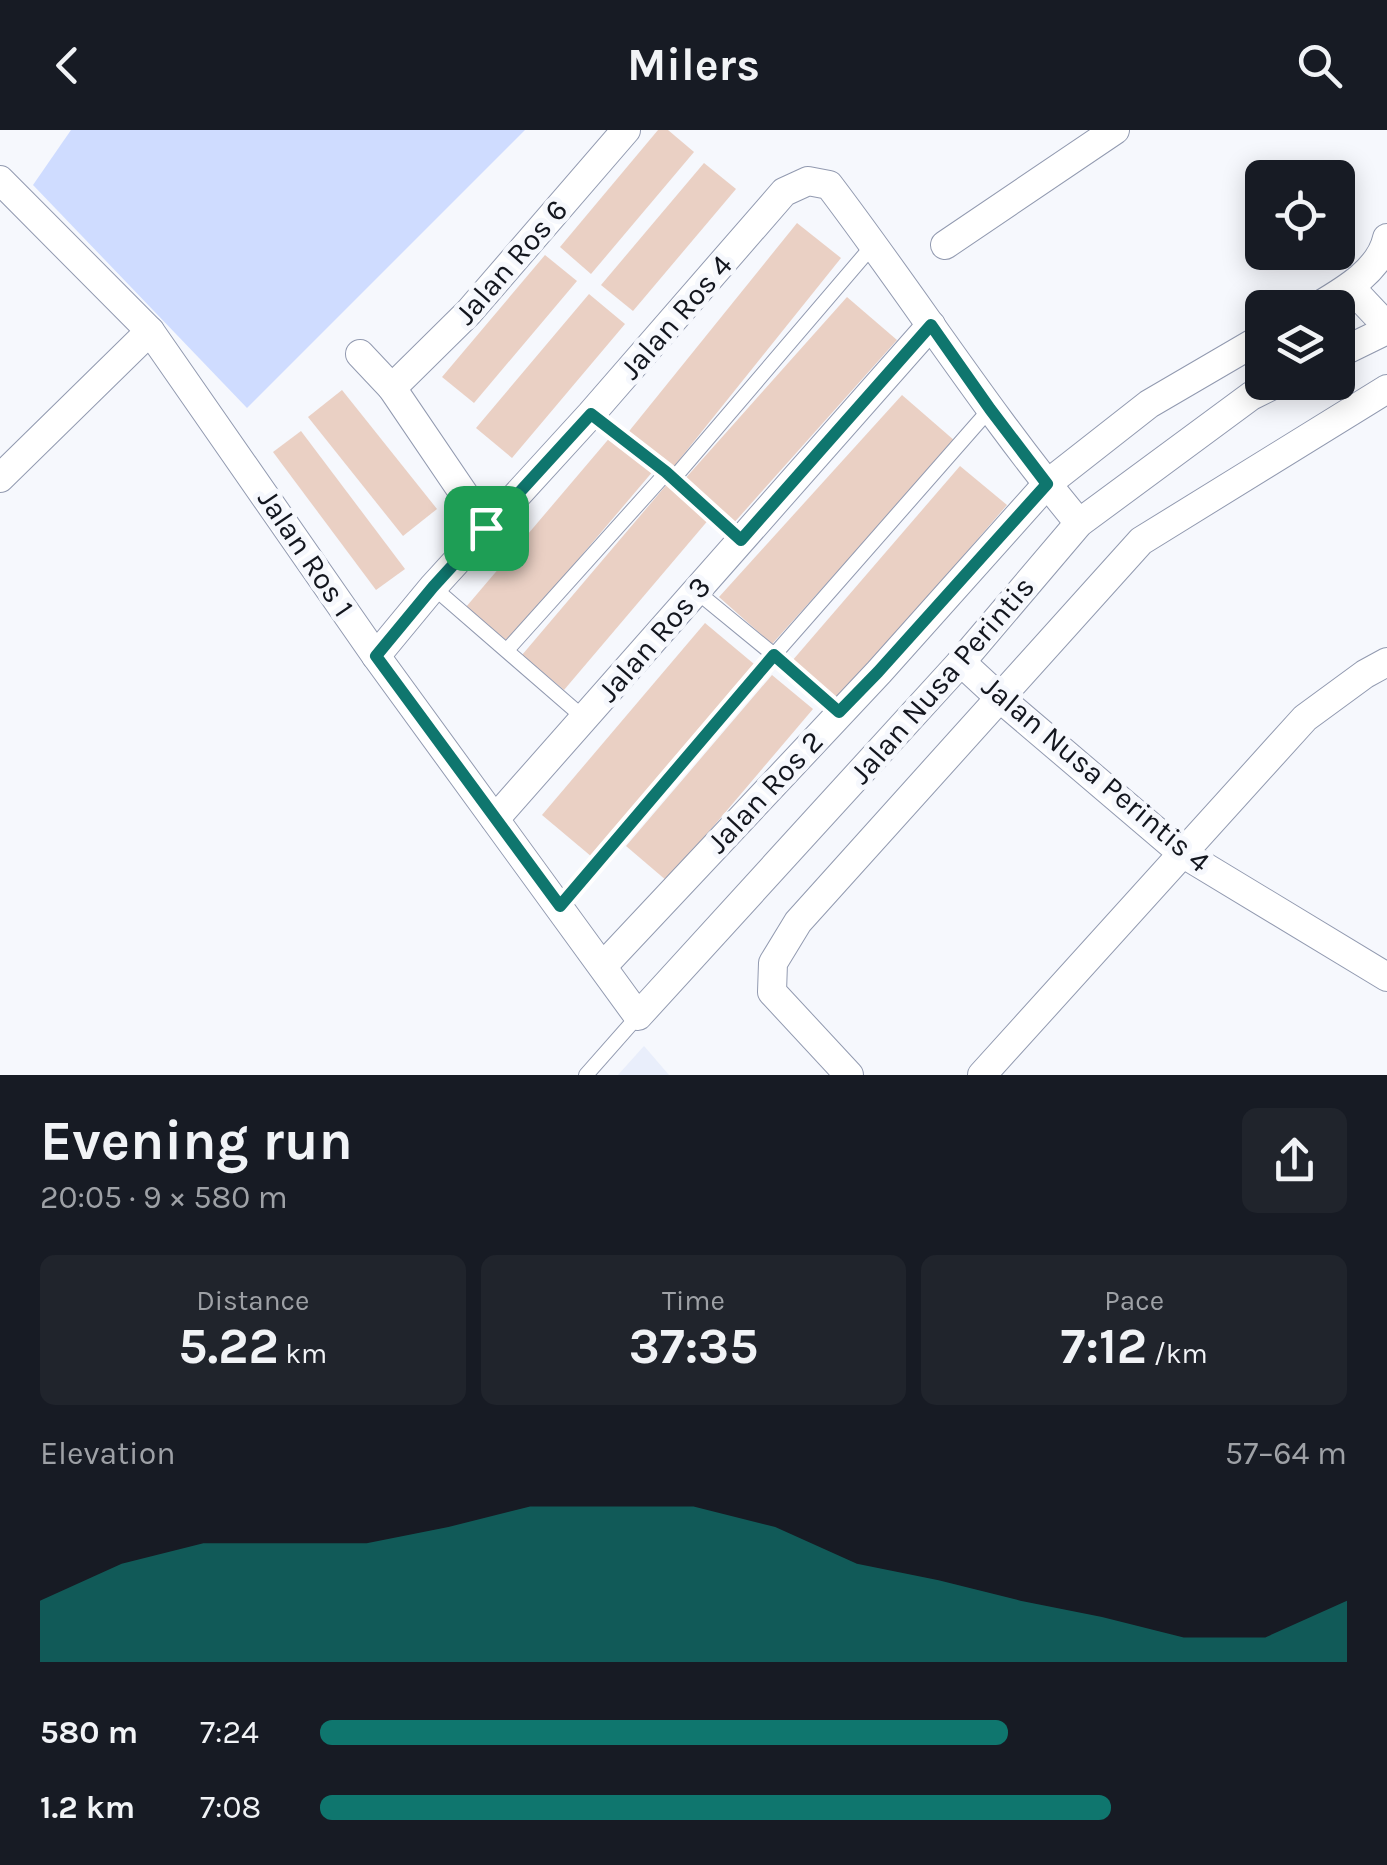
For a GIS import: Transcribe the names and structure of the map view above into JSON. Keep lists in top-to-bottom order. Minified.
{"streets":{"street":["Jalan Ros 6","Jalan Ros 4","Jalan Ros 1","Jalan Ros 3","Jalan Nusa Perintis","Jalan Nusa Perintis 4","Jalan Ros 2"]},"crossings":[["Jalan Ros 4","Jalan Ros 1"],["Jalan Ros 1","Jalan Ros 3"],["Jalan Ros 1","Jalan Nusa Perintis"],["Jalan Ros 1","Jalan Ros 2"],["Jalan Nusa Perintis","Jalan Nusa Perintis 4"]],"page":{"header":"Milers","heading":["Evening run","20:05 · 9 × 580 m"],"stats":[["Distance","5.22 km"],["Time","37:35"],["Pace","7:12 /km"]],"chart":["Elevation","57–64 m"],"list":[{"name":"580 m","note":"7:24"},{"name":"1.2 km","note":"7:08"}]}}
